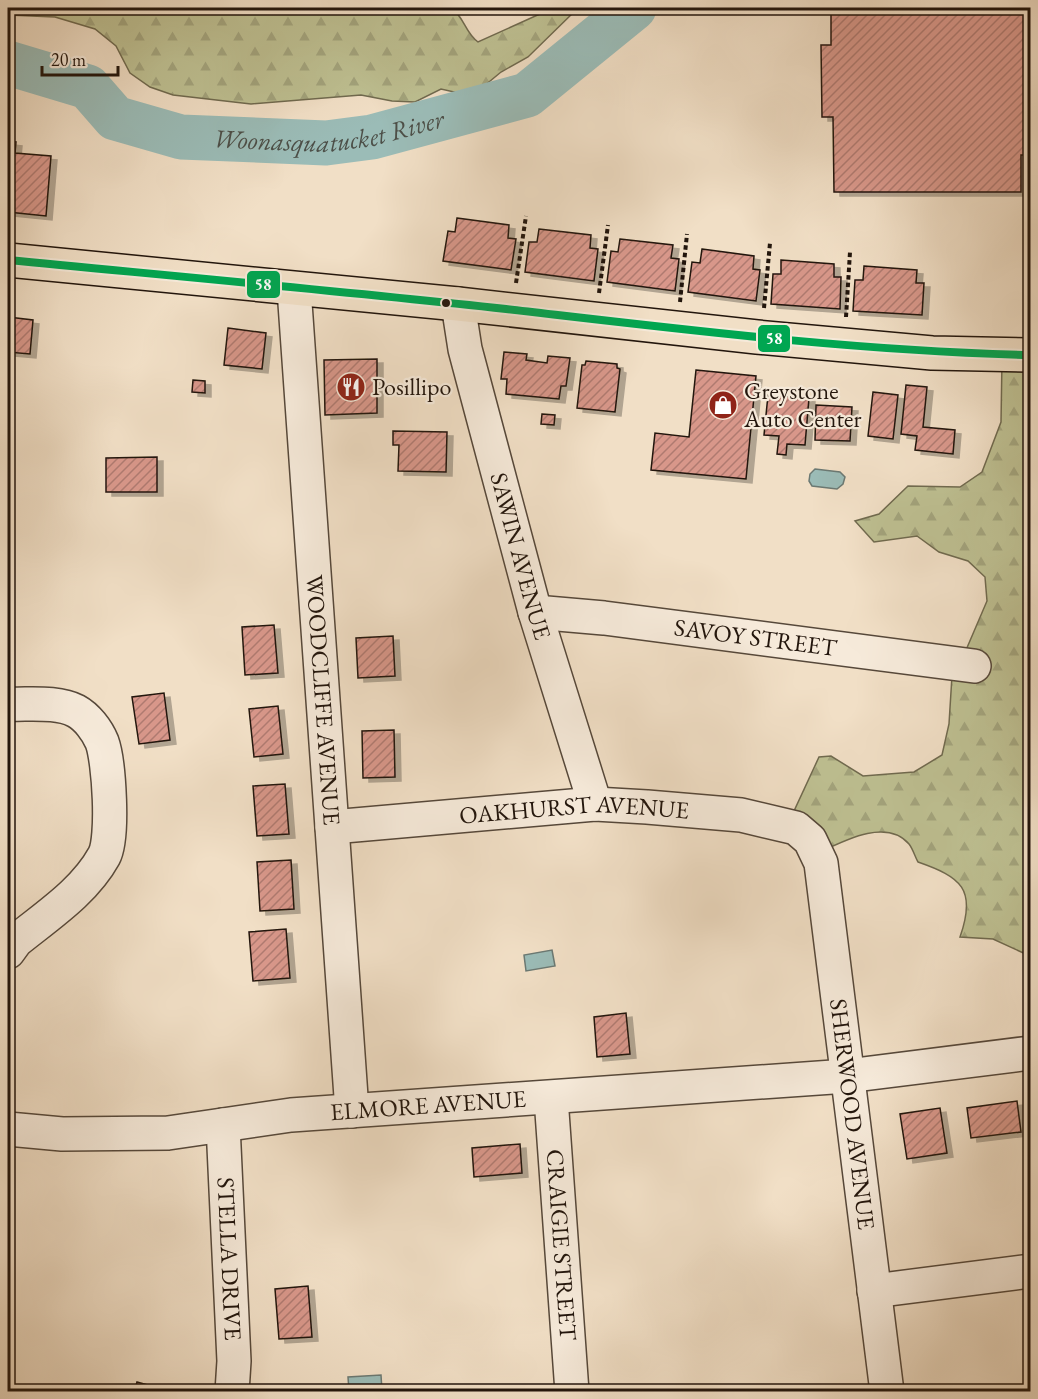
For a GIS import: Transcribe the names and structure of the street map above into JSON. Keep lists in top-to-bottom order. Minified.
{"streets":{"street":["SAWIN AVENUE","SAVOY STREET","WOODCLIFFE AVENUE","OAKHURST AVENUE","ELMORE AVENUE","SHERWOOD AVENUE","CRAIGIE STREET","STELLA DRIVE"]},"crossings":[["SAWIN AVENUE","SAVOY STREET"],["SAWIN AVENUE","OAKHURST AVENUE"],["WOODCLIFFE AVENUE","OAKHURST AVENUE"],["WOODCLIFFE AVENUE","ELMORE AVENUE"],["OAKHURST AVENUE","SHERWOOD AVENUE"],["ELMORE AVENUE","SHERWOOD AVENUE"],["ELMORE AVENUE","CRAIGIE STREET"],["ELMORE AVENUE","STELLA DRIVE"]],"water":["Woonasquatucket River"],"places":{"restaurant":["Posillipo"],"shop":["Greystone Auto Center"]},"lines":["transit line 58"],"scale_bar":"20 m"}
